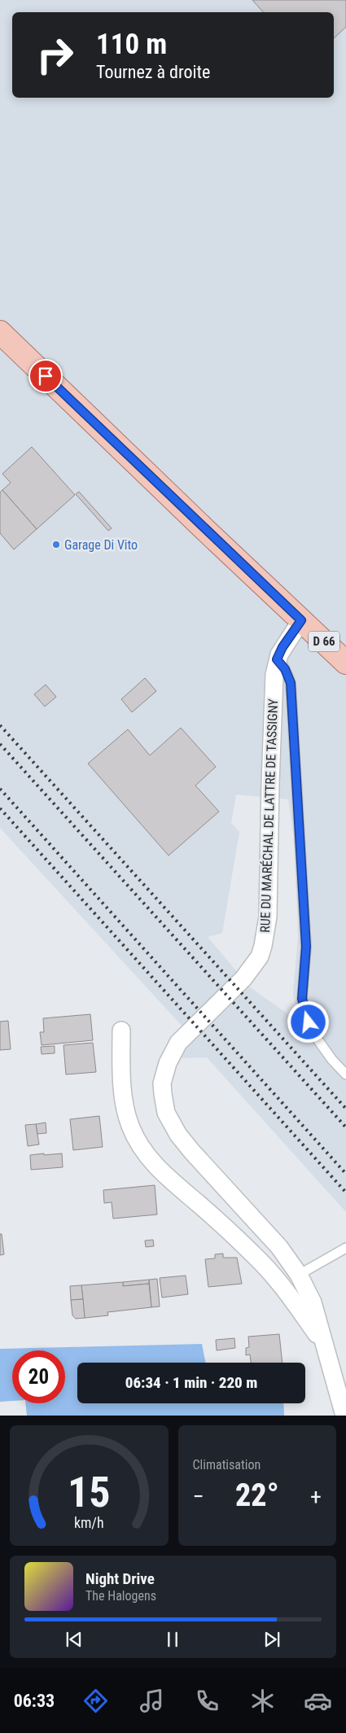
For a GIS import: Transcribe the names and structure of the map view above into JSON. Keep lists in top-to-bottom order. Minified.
{"streets":{"main road":["D 66"],"street":["RUE DU MARÉCHAL DE LATTRE DE TASSIGNY"]},"places":["Garage Di Vito"],"page":{"turn":["110 m","Tournez à droite"],"limit":"20","trip":"06:34 · 1 min · 220 m","tile":"Climatisation","heat":["−","22°","+"],"song":["Night Drive","The Halogens"],"tabs":"06:33","gauge":["15","km/h"]}}
